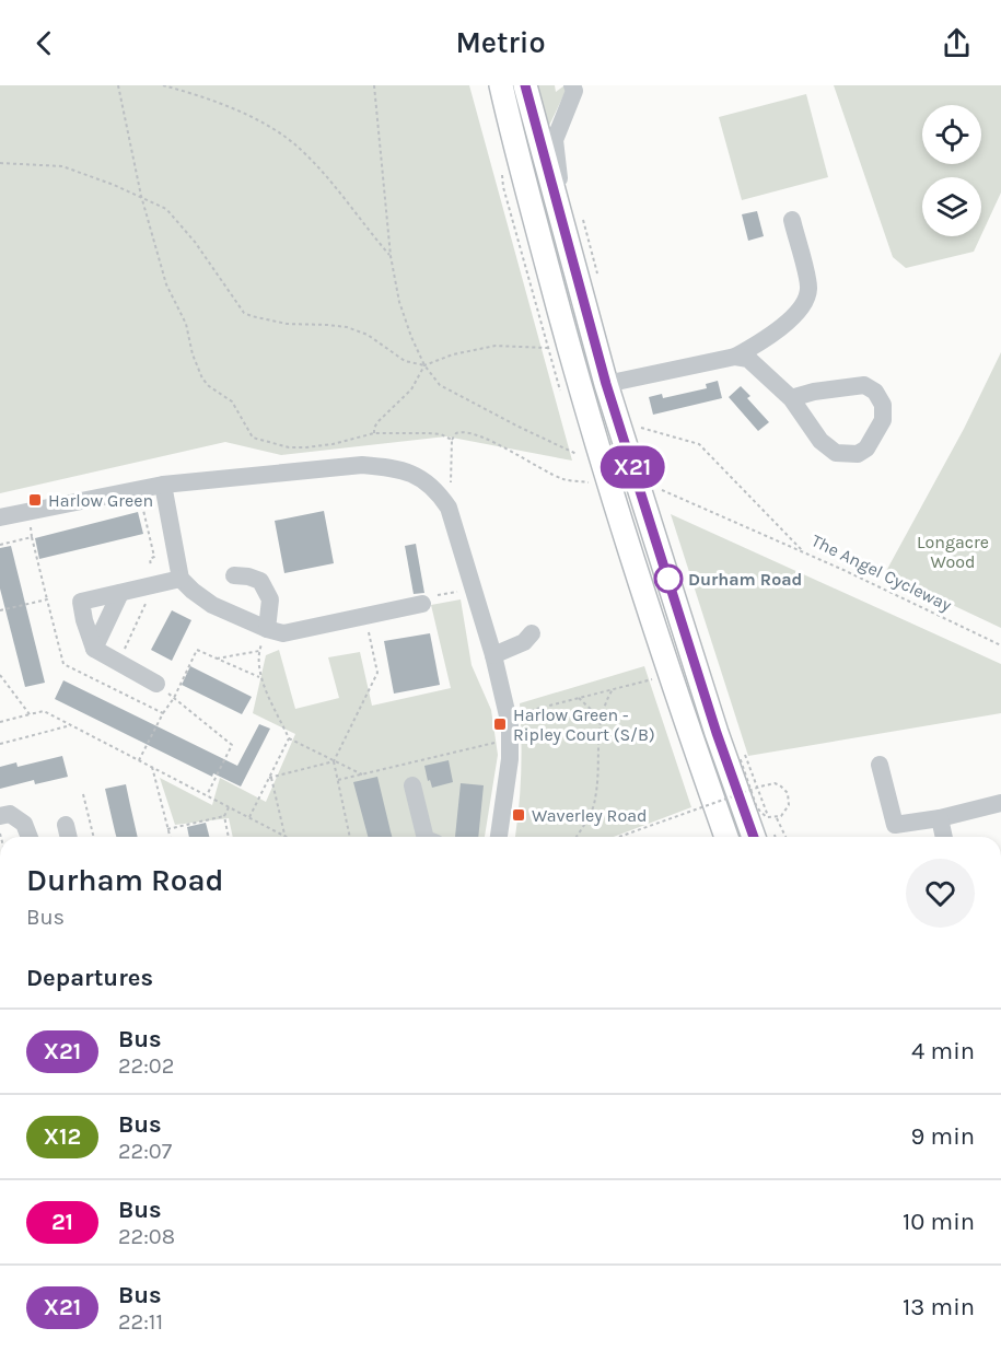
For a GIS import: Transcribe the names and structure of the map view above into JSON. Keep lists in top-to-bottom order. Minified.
{"streets":{"path":["The Angel Cycleway"]},"parks":["Longacre Wood"],"places":{"transit":["Harlow Green","Harlow Green - Ripley Court (S/B)","Waverley Road"],"other":["Durham Road"]},"lines":["bus line X21"],"page":{"header":"Metrio","on_map":"X21","heading":[["Durham Road","Bus"],"Departures"],"list":[{"mark":"X21","name":"Bus","note":"22:02","value":"4 min"},{"mark":"X12","name":"Bus","note":"22:07","value":"9 min"},{"mark":"21","name":"Bus","note":"22:08","value":"10 min"},{"mark":"X21","name":"Bus","note":"22:11","value":"13 min"}]}}
